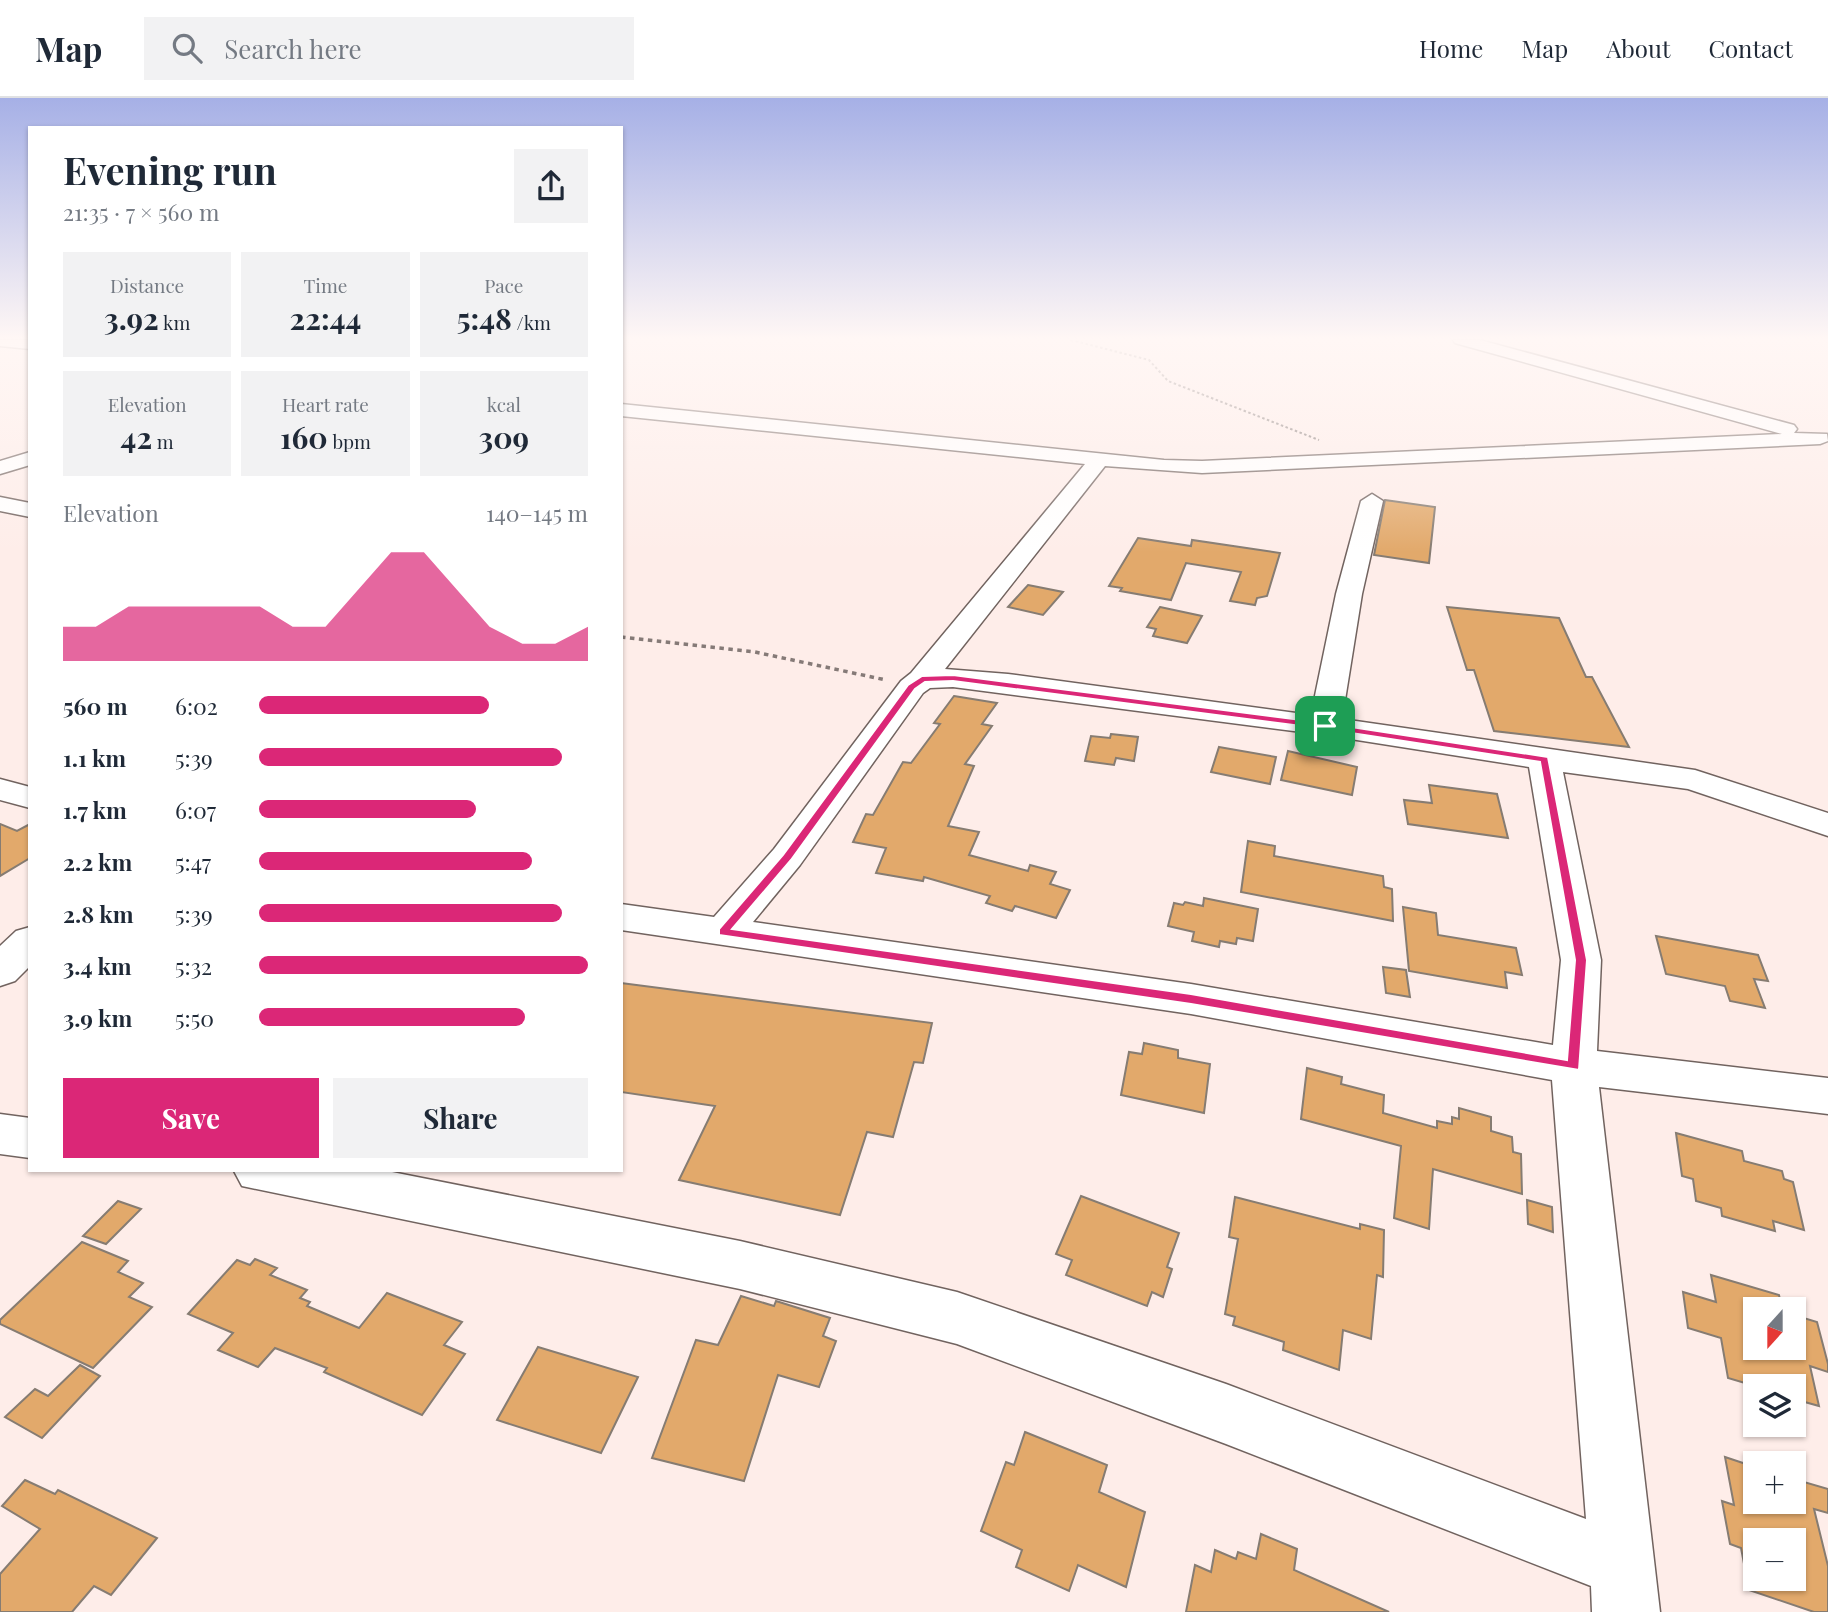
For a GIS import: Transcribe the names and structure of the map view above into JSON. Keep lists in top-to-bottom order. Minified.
{"north":"bottom","page":{"header":"Map","search":"Search here","nav":["Home","Map","About","Contact"],"heading":["Evening run","21:35 · 7 × 560 m"],"stats":[["Distance","3.92 km"],["Time","22:44"],["Pace","5:48 /km"],["Elevation","42 m"],["Heart rate","160 bpm"],["kcal","309"]],"chart":["Elevation","140–145 m"],"list":[{"name":"560 m","note":"6:02"},{"name":"1.1 km","note":"5:39"},{"name":"1.7 km","note":"6:07"},{"name":"2.2 km","note":"5:47"},{"name":"2.8 km","note":"5:39"},{"name":"3.4 km","note":"5:32"},{"name":"3.9 km","note":"5:50"}],"buttons":["Save","Share"],"map_buttons":["+","−"]}}
